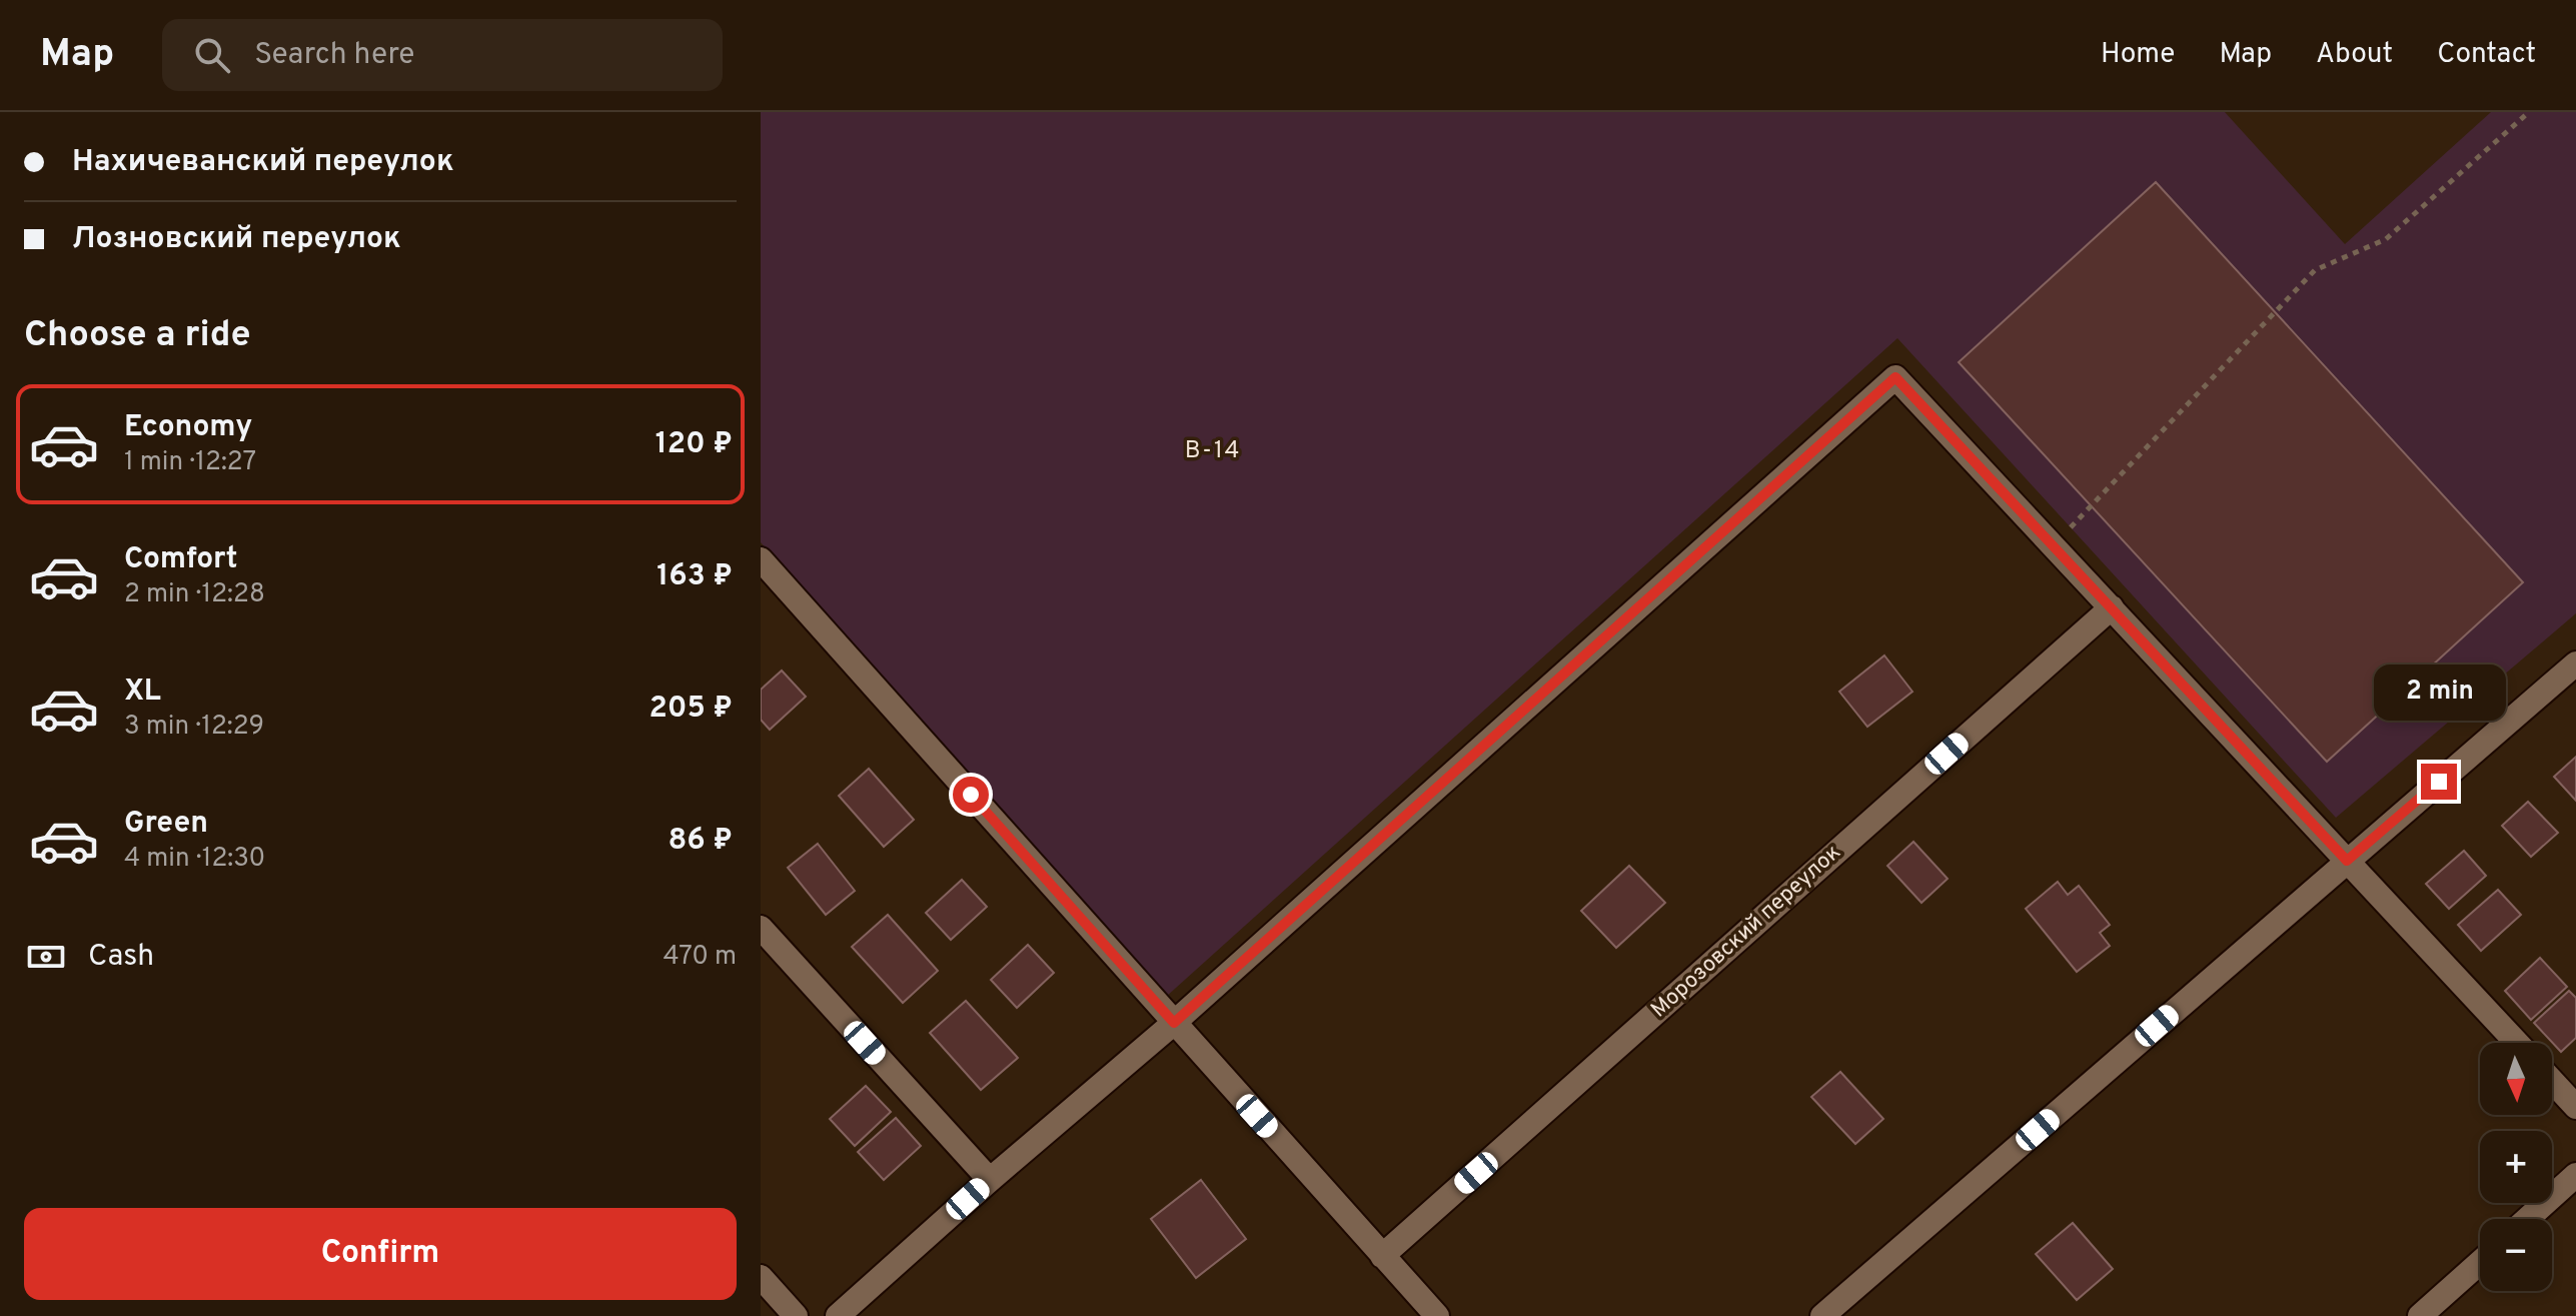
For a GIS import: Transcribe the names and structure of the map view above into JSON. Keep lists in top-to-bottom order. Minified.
{"streets":{"street":["Морозовский переулок"]},"districts":["В-14"],"north":"bottom","page":{"header":"Map","search":"Search here","nav":["Home","Map","About","Contact"],"banner":["Нахичеванский переулок","Лозновский переулок"],"heading":"Choose a ride","list":[{"name":"Economy","note":"1 min · 12:27","value":"120 ₽"},{"name":"Comfort","note":"2 min · 12:28","value":"163 ₽"},{"name":"XL","note":"3 min · 12:29","value":"205 ₽"},{"name":"Green","note":"4 min · 12:30","value":"86 ₽"}],"bubble":"2 min","pay":["Cash","470 m"],"map_buttons":["+","−"],"buttons":"Confirm"}}
